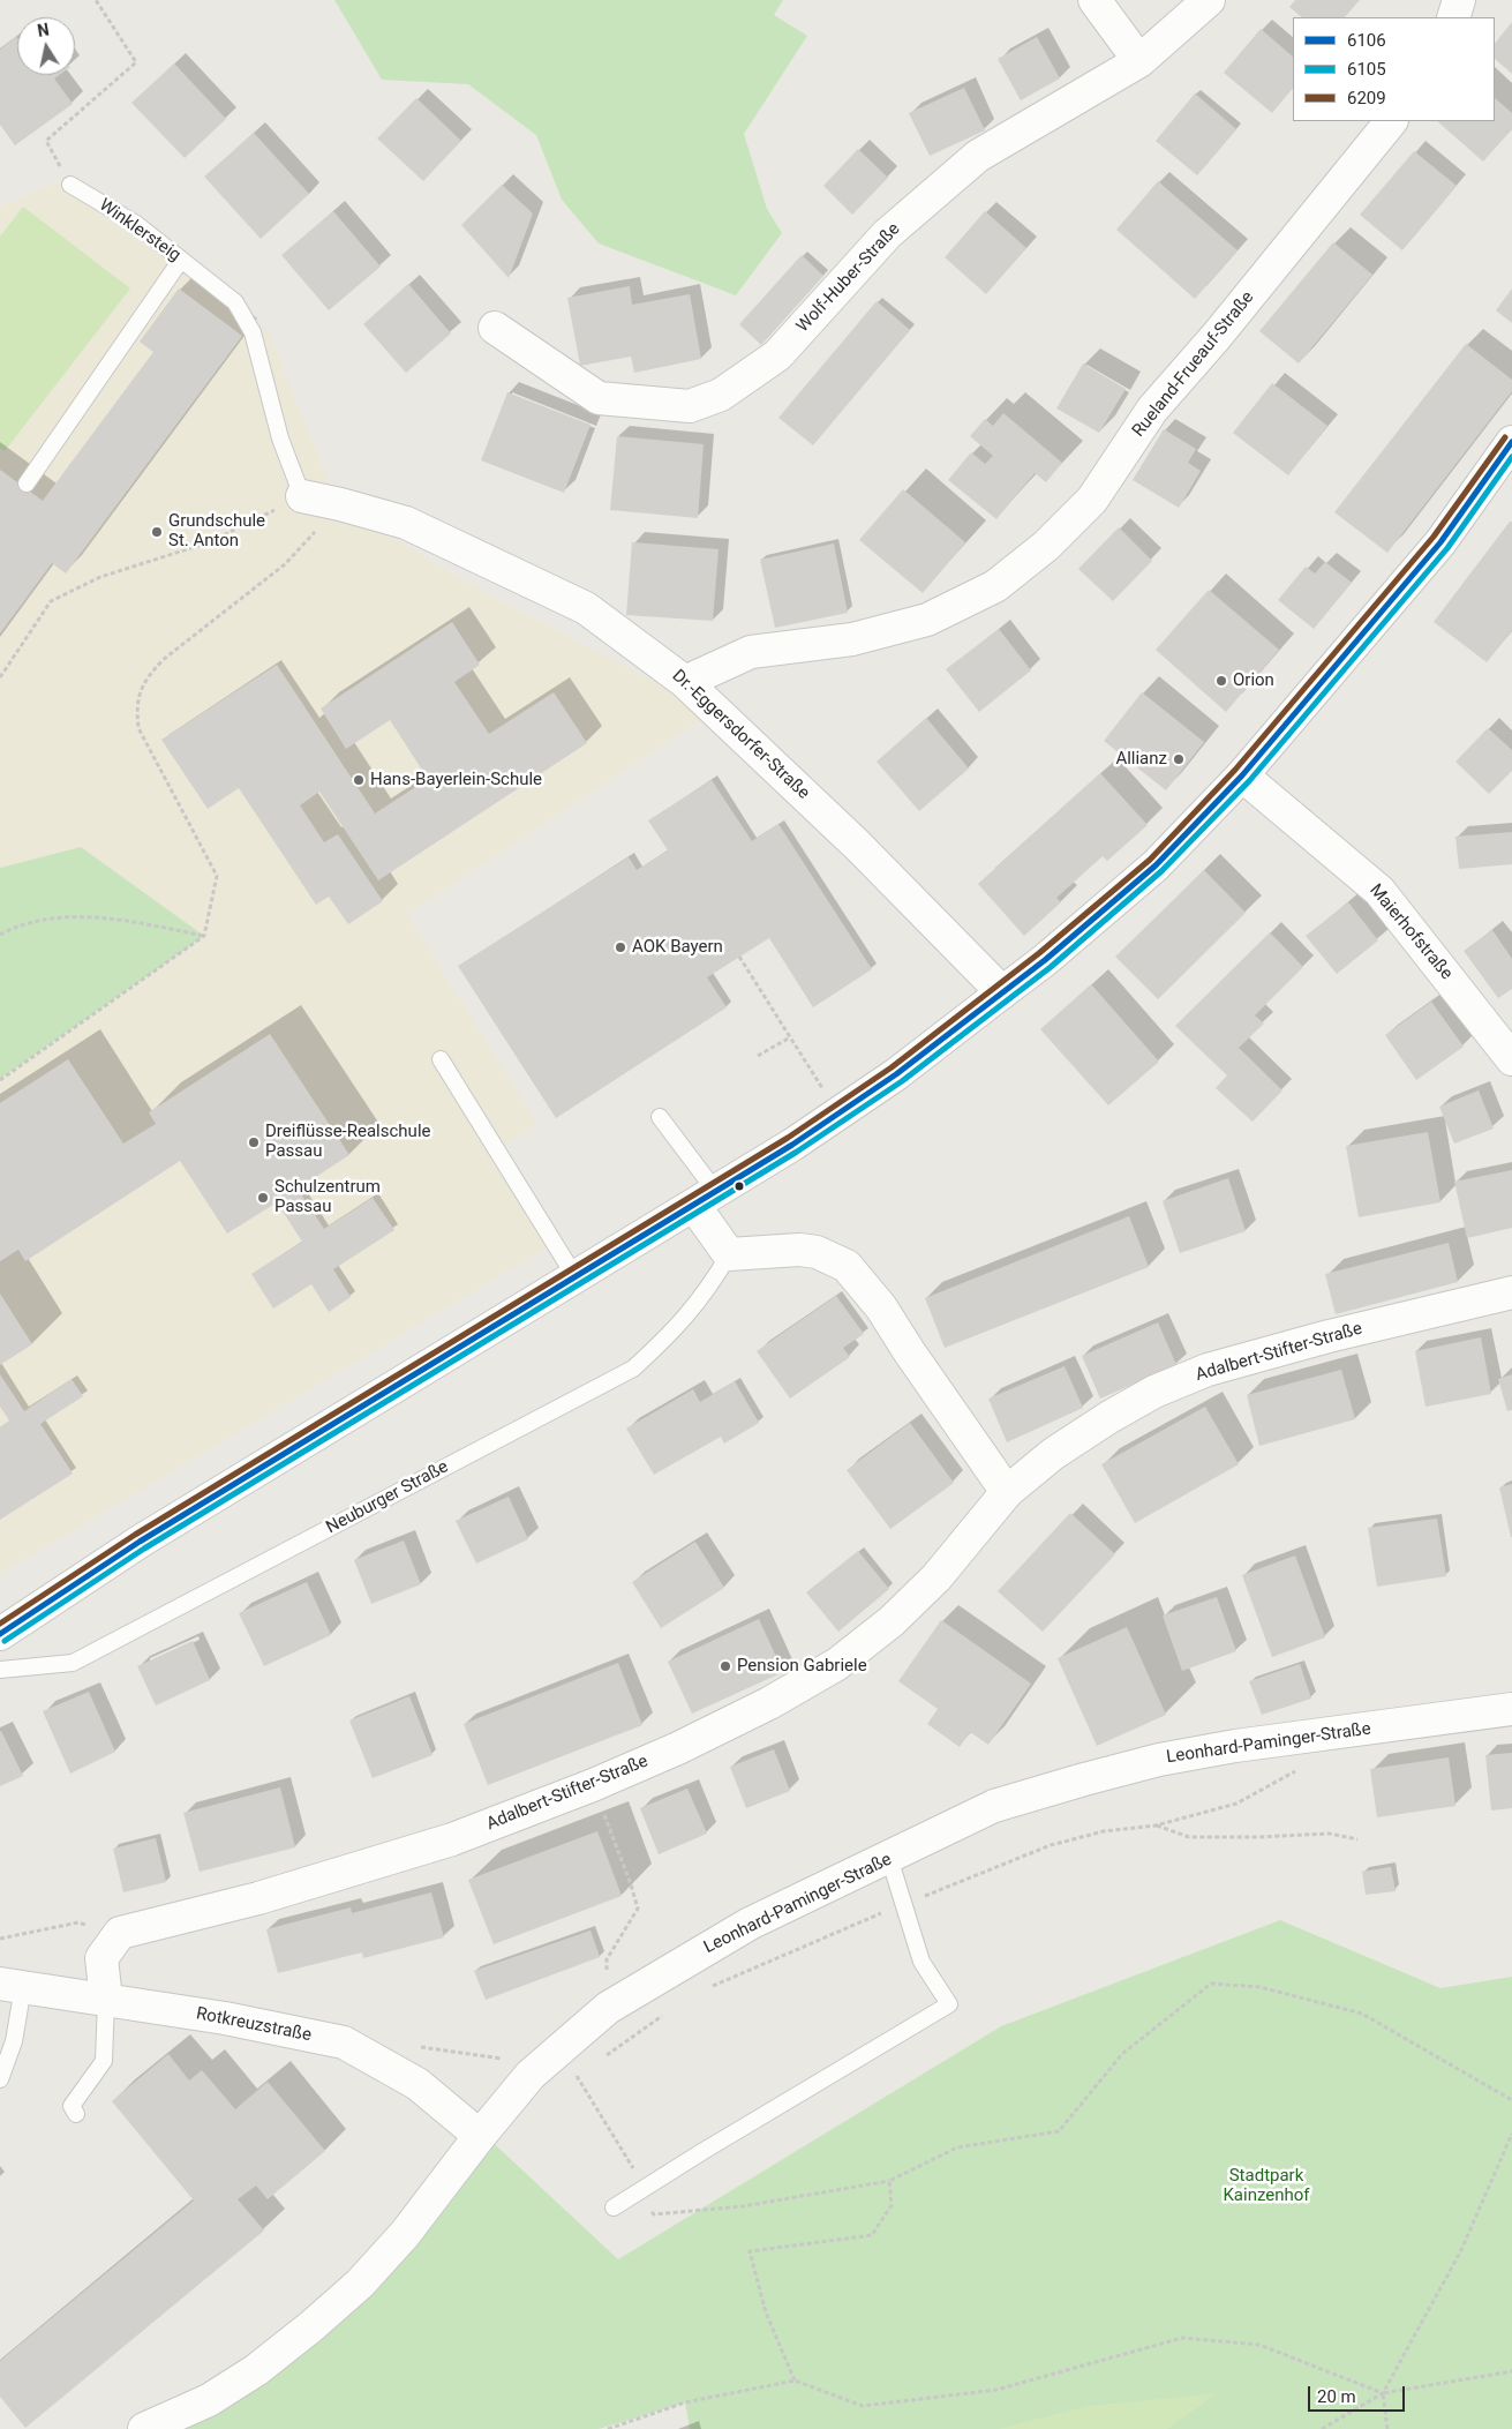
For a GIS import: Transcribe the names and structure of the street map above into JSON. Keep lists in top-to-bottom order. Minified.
{"streets":{"street":["Wolf-Huber-Straße","Rueland-Frueauf-Straße","Dr.-Eggersdorfer-Straße","Maierhofstraße","Adalbert-Stifter-Straße","Leonhard-Paminger-Straße","Rotkreuzstraße"],"lane":["Winklersteig","Neuburger Straße"]},"crossings":[["Winklersteig","Dr.-Eggersdorfer-Straße"],["Rueland-Frueauf-Straße","Dr.-Eggersdorfer-Straße"],["Leonhard-Paminger-Straße","Rotkreuzstraße"]],"parks":["Stadtpark Kainzenhof"],"places":["Grundschule St. Anton","Orion","Allianz","Hans-Bayerlein-Schule","AOK Bayern","Dreiflüsse-Realschule Passau","Schulzentrum Passau","Pension Gabriele"],"lines":["transit line 6209","transit line 6106","transit line 6105"],"legend":["6106","6105","6209"],"scale_bar":"20 m","north":"top"}
